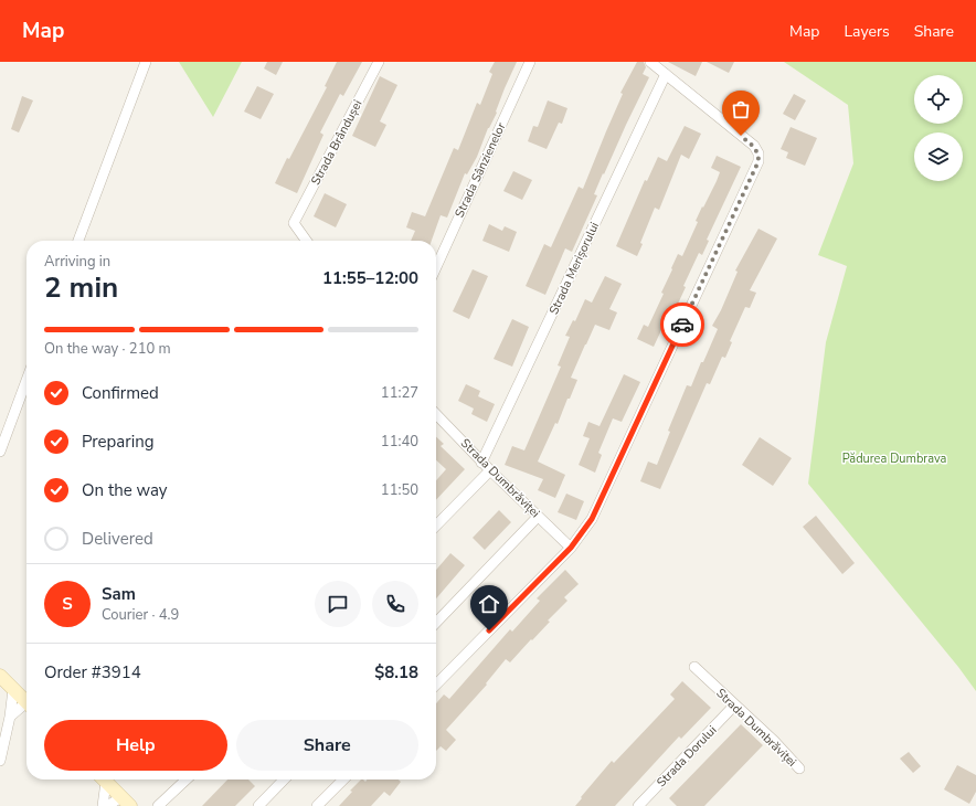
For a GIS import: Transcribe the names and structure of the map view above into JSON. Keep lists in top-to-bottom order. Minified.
{"streets":{"street":["Strada Brândușei","Strada Sânzienelor","Strada Merișorului","Strada Dumbrăviței","Strada Dorului"]},"crossings":[["Strada Merișorului","Strada Dumbrăviței"],["Strada Dumbrăviței","Strada Dorului"]],"parks":["Pădurea Dumbrava"],"page":{"header":"Map","nav":["Map","Layers","Share"],"heading":["2 min","Arriving in","11:55–12:00"],"panel":["Sam","Courier · 4.9","Order #3914","$8.18"],"bar":"On the way · 210 m","list":[["Confirmed","11:27"],["Preparing","11:40"],["On the way","11:50"],"Delivered"],"round":"S","buttons":["Help","Share"]}}
